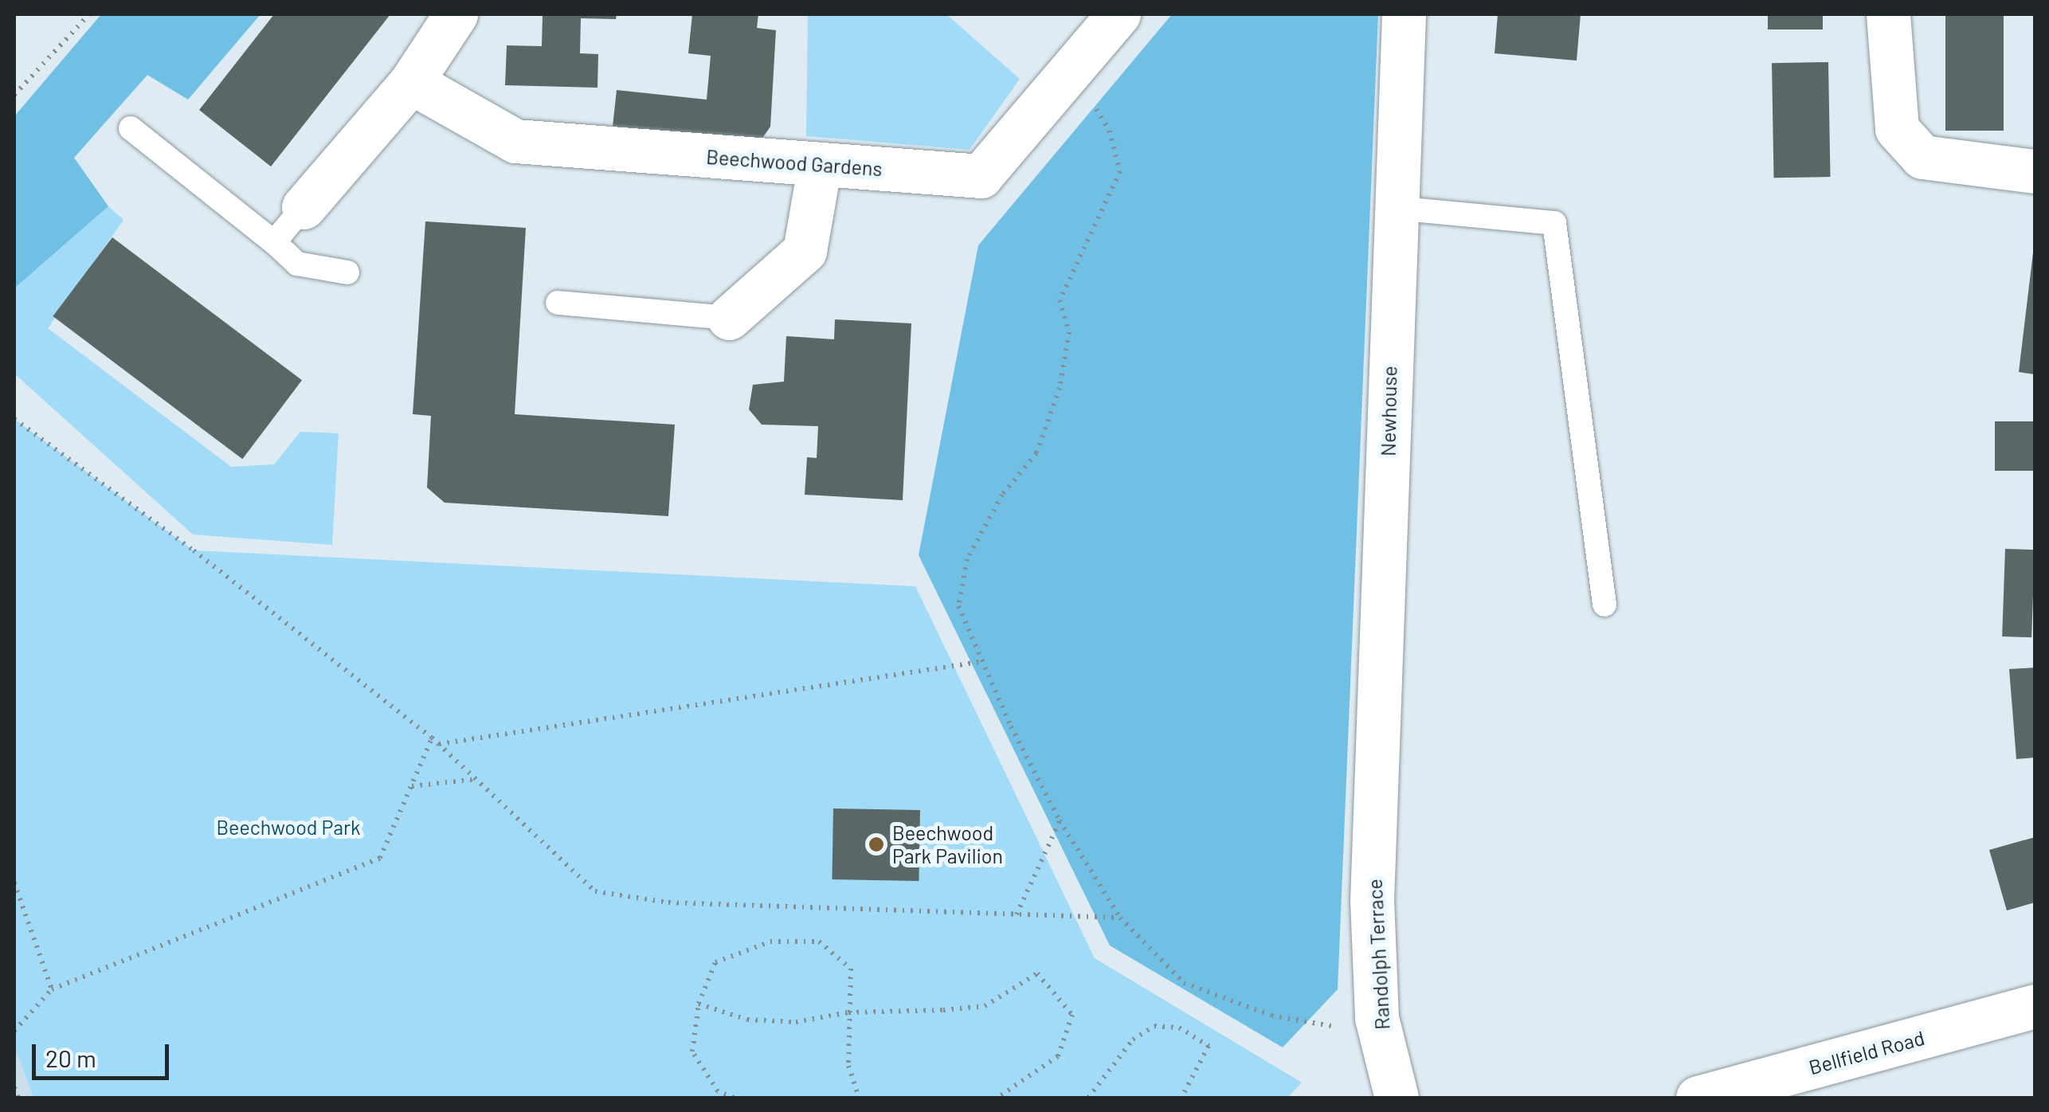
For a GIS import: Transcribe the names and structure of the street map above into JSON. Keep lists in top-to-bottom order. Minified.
{"streets":{"street":["Beechwood Gardens","Newhouse","Randolph Terrace","Bellfield Road"]},"crossings":[["Newhouse","Randolph Terrace"]],"parks":["Beechwood Park"],"places":["Beechwood Park Pavilion"],"scale_bar":"20 m"}
